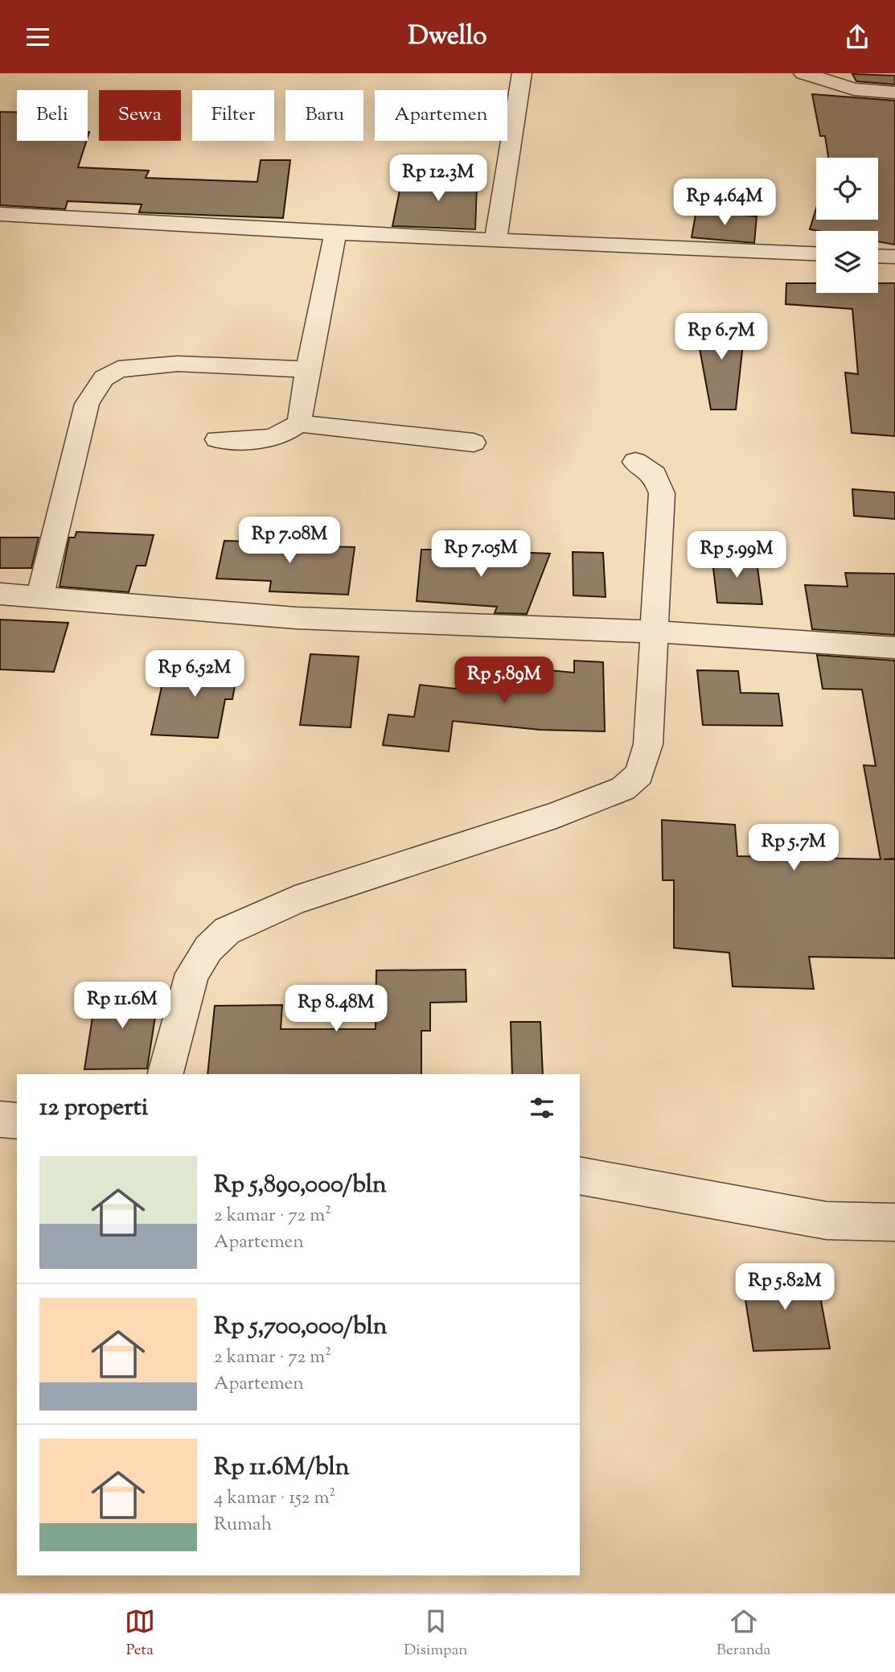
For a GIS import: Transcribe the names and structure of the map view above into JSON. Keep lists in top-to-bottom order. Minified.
{"page":{"header":"Dwello","chip":["Beli","Sewa","Filter","Baru","Apartemen"],"price":["Rp 12.3M","Rp 4.64M","Rp 6.7M","Rp 7.08M","Rp 7.05M","Rp 5.99M","Rp 6.52M","Rp 5.89M","Rp 5.7M","Rp 11.6M","Rp 8.48M","Rp 5.82M"],"heading":"12 properti","list":[{"name":"Rp 5,890,000/bln","note":"2 kamar · 72 m² · Apartemen"},{"name":"Rp 5,700,000/bln","note":"2 kamar · 72 m² · Apartemen"},{"name":"Rp 11.6M/bln","note":"4 kamar · 152 m² · Rumah"}],"tabs":["Peta","Disimpan","Beranda"]}}
